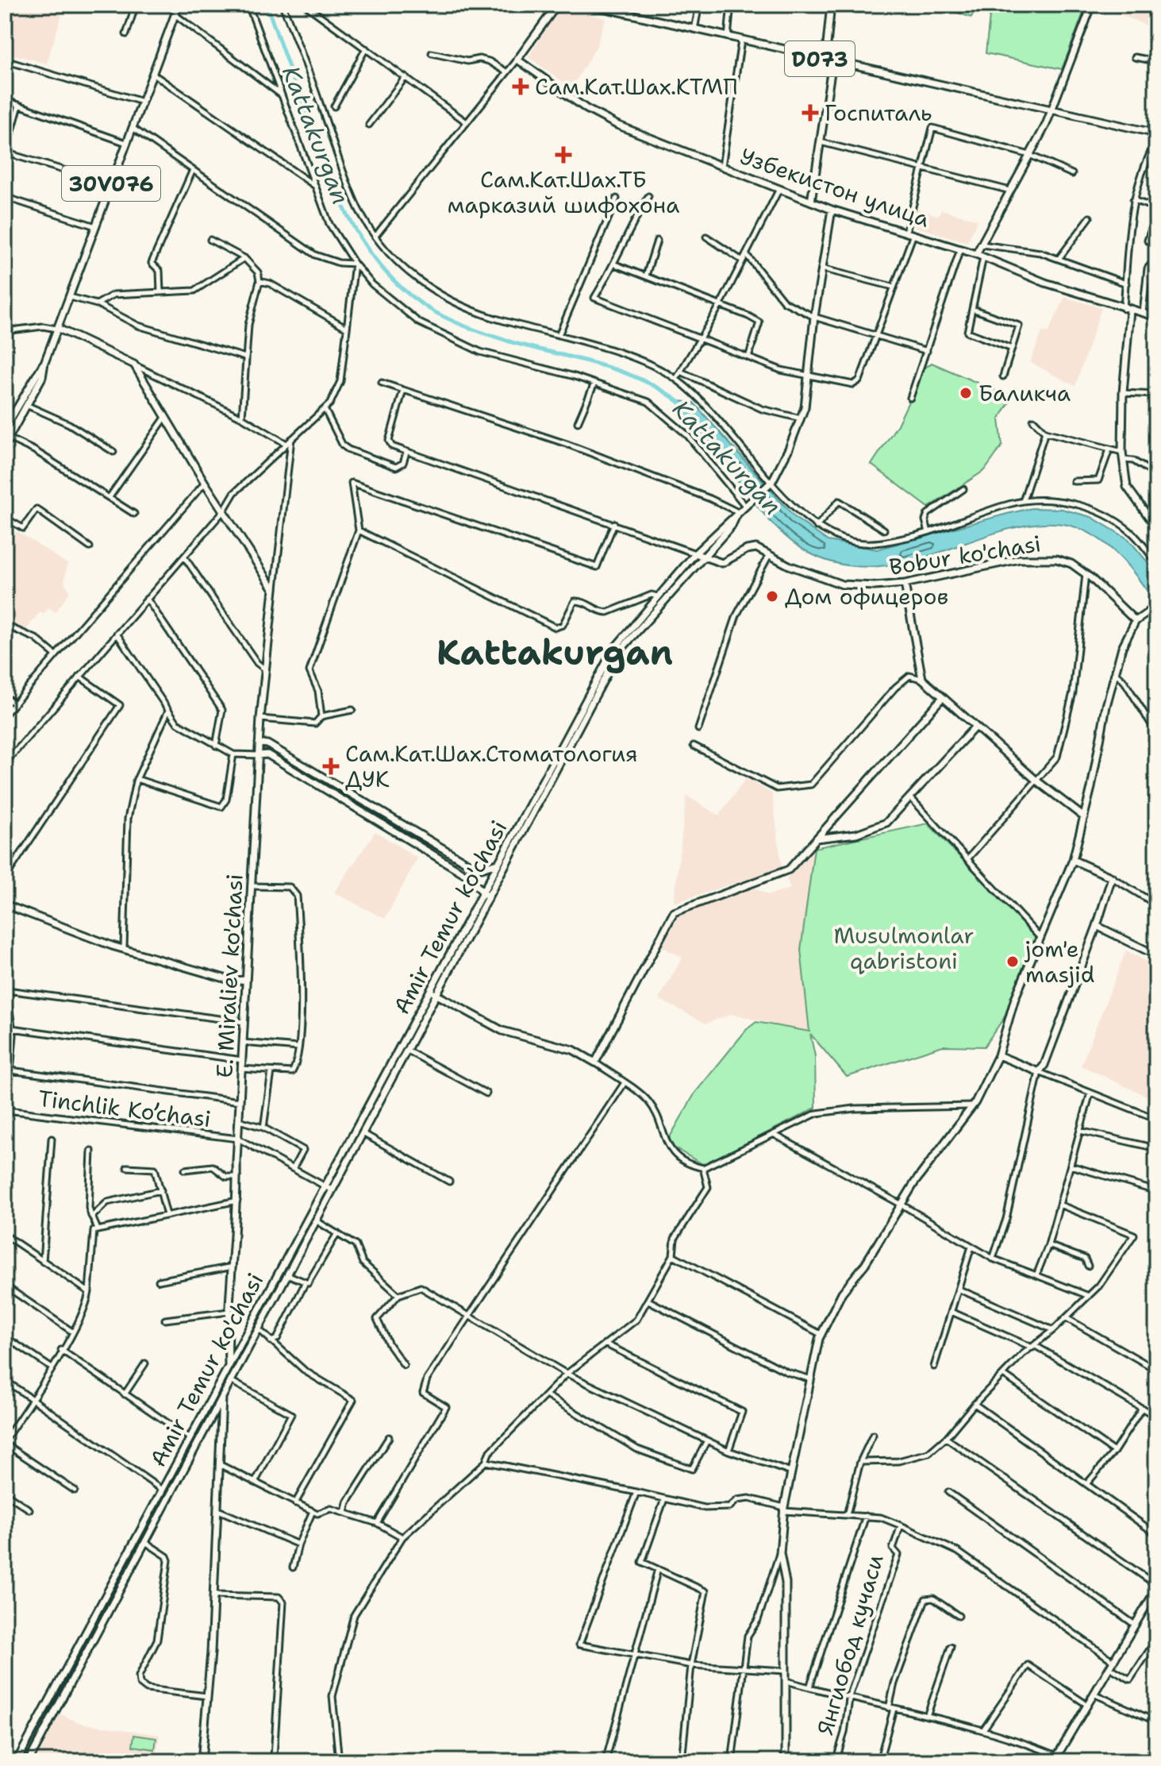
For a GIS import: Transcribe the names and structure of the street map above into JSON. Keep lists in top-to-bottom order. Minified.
{"streets":{"street":["D073","30V076","Узбекистон улица","Bobur ko'chasi","Amir Temur ko'chasi","E. Miraliev ko'chasi","Tinchlik Ko’chasi","Янгиобод кучаси"]},"crossings":[["Bobur ko'chasi","Amir Temur ko'chasi"],["Bobur ko'chasi","Янгиобод кучаси"],["Amir Temur ko'chasi","E. Miraliev ko'chasi"],["E. Miraliev ko'chasi","Tinchlik Ko’chasi"]],"districts":["Kattakurgan"],"water":["Kattakurgan"],"parks":["Musulmonlar qabristoni"],"places":{"health":["Сам.Кат.Шах.КТМП","Госпиталь","Сам.Кат.Шах.ТБ марказий шифохона","Сам.Кат.Шах.Стоматология ДУК"],"other":["Баликча","Дом офицеров","jom'e masjid"]}}
